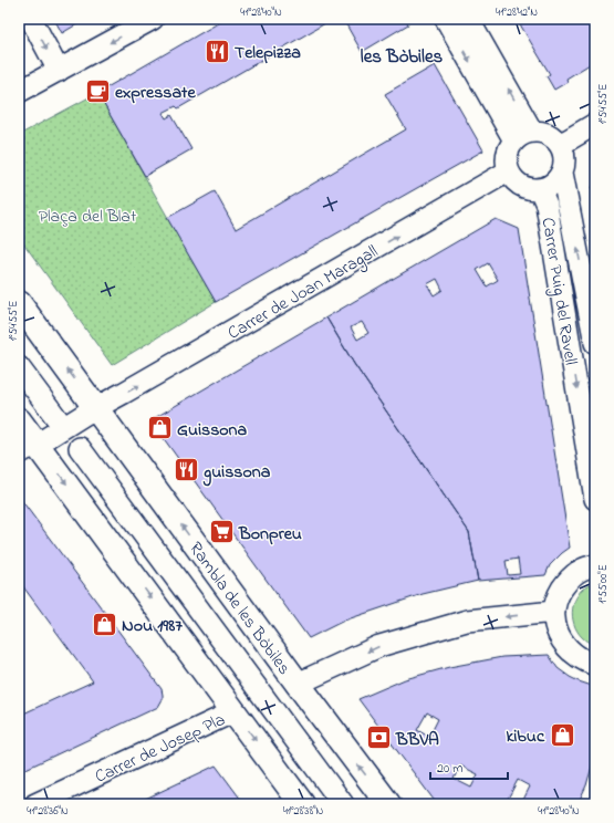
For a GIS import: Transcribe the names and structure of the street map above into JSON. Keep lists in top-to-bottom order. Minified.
{"streets":{"main road":["Rambla de les Bòbiles"],"street":["Carrer de Joan Maragall","Carrer Puig del Ravell","Carrer de Josep Pla"]},"crossings":[["Carrer de Joan Maragall","Carrer Puig del Ravell"],["Carrer de Joan Maragall","Rambla de les Bòbiles"]],"one_way":["Carrer de Joan Maragall"],"districts":["les Bòbiles"],"parks":["Plaça del Blat"],"places":{"restaurant":["Telepizza","guissona"],"cafe":["expressate"],"shop":["Guissona","Nou 1987","kibuc"],"supermarket":["Bonpreu"],"bank":["BBVA"]},"scale_bar":"20 m","coordinates":["41°28'40\"N","41°28'42\"N","1°54'55\"E","1°55'00\"E","41°28'36\"N","41°28'38\"N"]}
